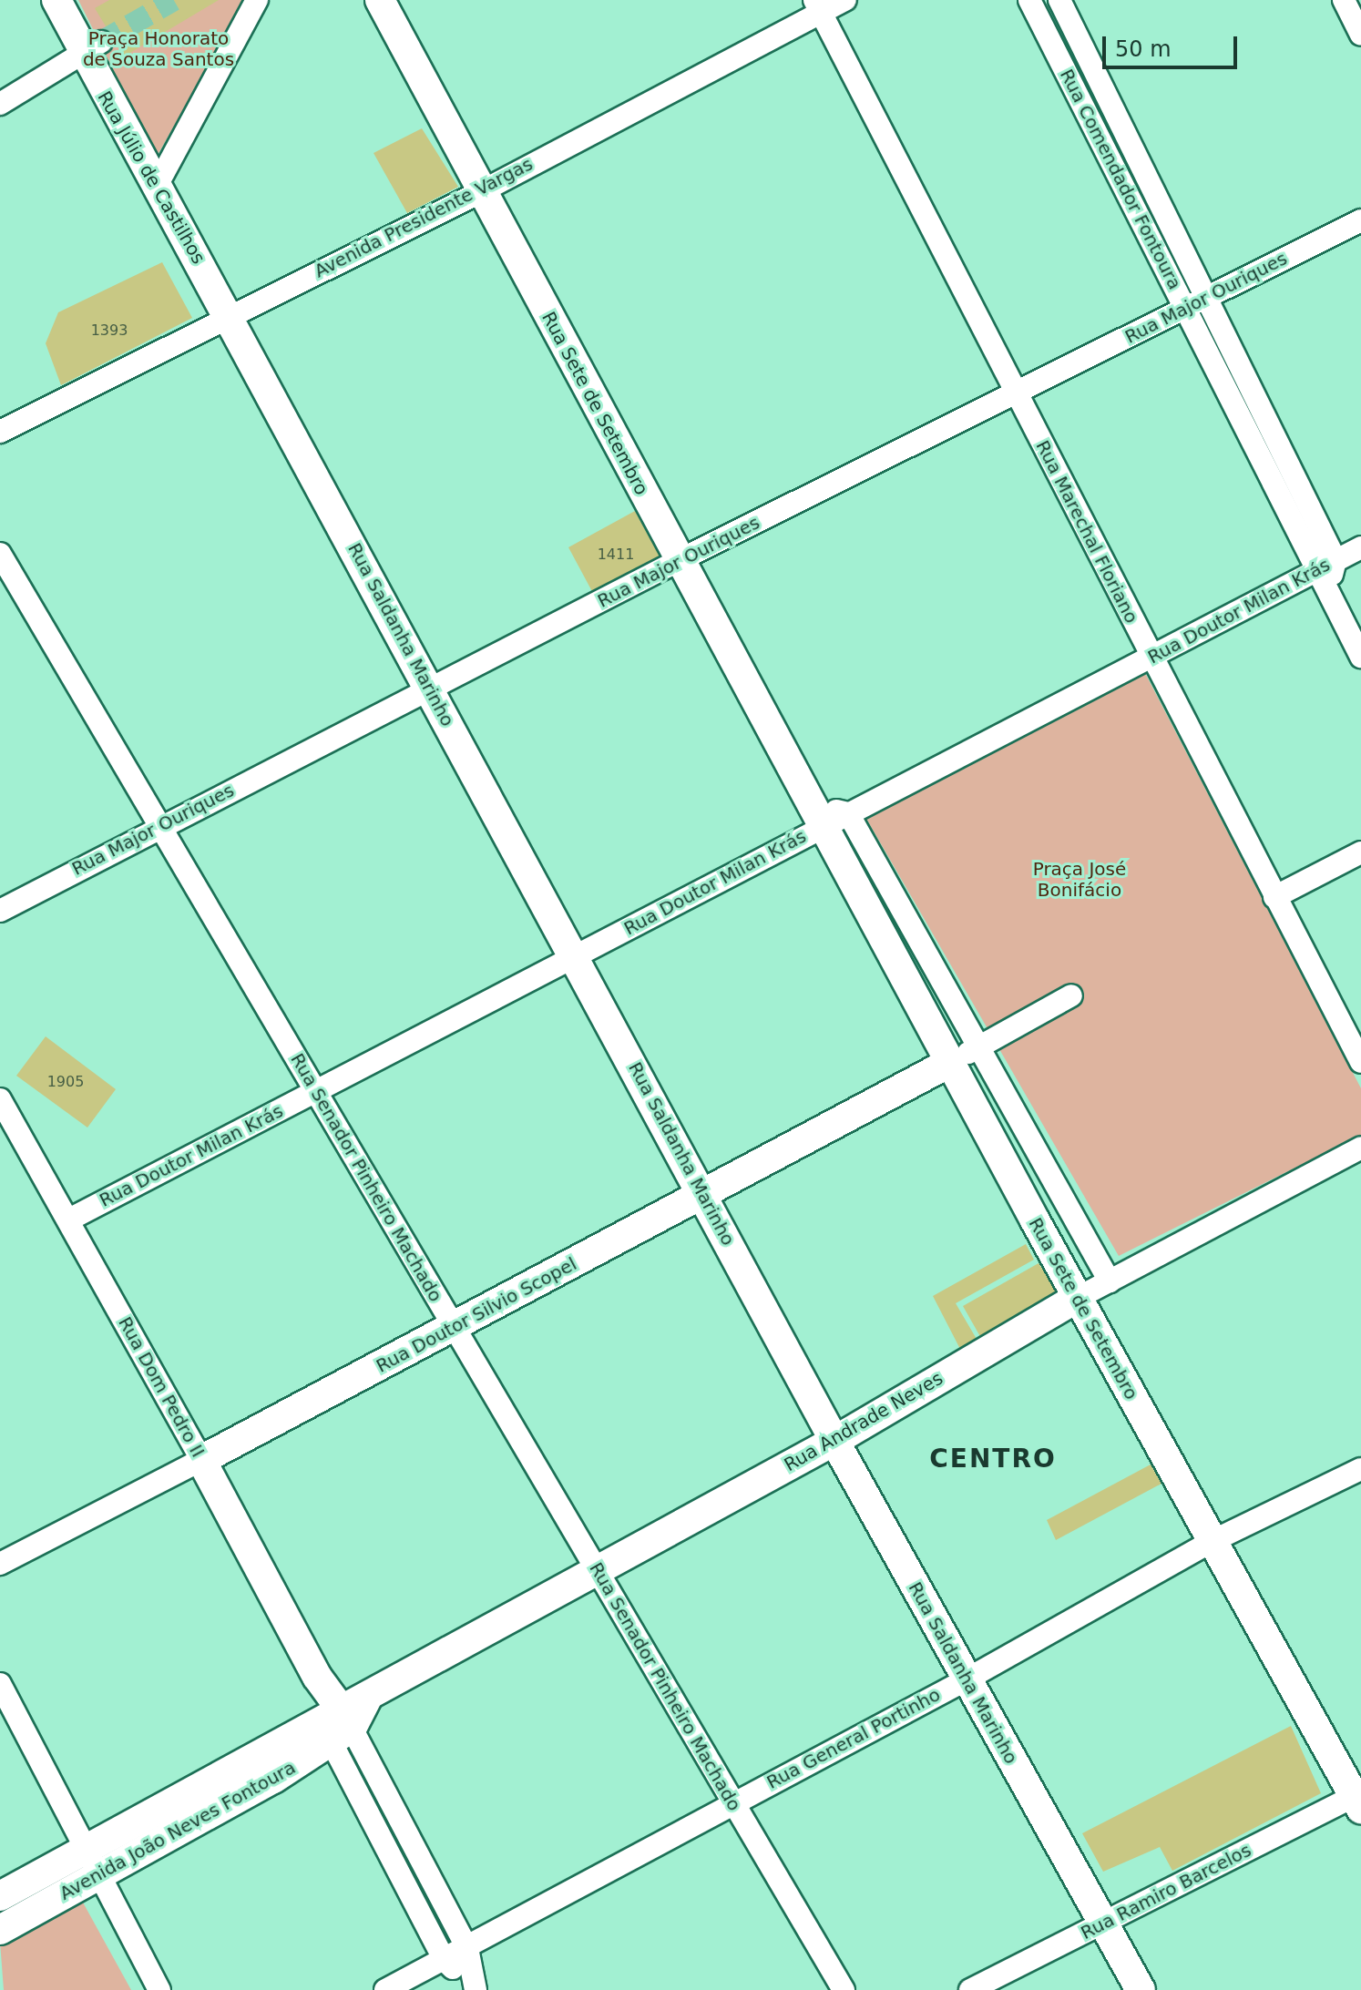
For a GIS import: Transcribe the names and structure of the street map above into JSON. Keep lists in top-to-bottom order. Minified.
{"streets":{"main road":["Rua Júlio de Castilhos","Rua Sete de Setembro","Rua Saldanha Marinho","Rua Doutor Silvio Scopel","Rua Dom Pedro II","Rua Andrade Neves","Avenida João Neves Fontoura"],"street":["Rua Comendador Fontoura","Avenida Presidente Vargas","Rua Major Ouriques","Rua Marechal Floriano","Rua Doutor Milan Krás","Rua Senador Pinheiro Machado","Rua General Portinho","Rua Ramiro Barcelos"]},"crossings":[["Rua Júlio de Castilhos","Avenida Presidente Vargas"],["Rua Júlio de Castilhos","Rua Saldanha Marinho"],["Rua Comendador Fontoura","Rua Major Ouriques"],["Rua Comendador Fontoura","Rua Doutor Milan Krás"],["Avenida Presidente Vargas","Rua Sete de Setembro"],["Avenida Presidente Vargas","Rua Marechal Floriano"],["Avenida Presidente Vargas","Rua Saldanha Marinho"],["Rua Major Ouriques","Rua Sete de Setembro"],["Rua Major Ouriques","Rua Marechal Floriano"],["Rua Major Ouriques","Rua Saldanha Marinho"],["Rua Major Ouriques","Rua Senador Pinheiro Machado"],["Rua Sete de Setembro","Rua Doutor Milan Krás"],["Rua Sete de Setembro","Rua Doutor Silvio Scopel"],["Rua Sete de Setembro","Rua Andrade Neves"],["Rua Sete de Setembro","Rua General Portinho"],["Rua Sete de Setembro","Rua Ramiro Barcelos"],["Rua Marechal Floriano","Rua Doutor Milan Krás"],["Rua Doutor Milan Krás","Rua Saldanha Marinho"],["Rua Doutor Milan Krás","Rua Senador Pinheiro Machado"],["Rua Doutor Milan Krás","Rua Dom Pedro II"],["Rua Saldanha Marinho","Rua Doutor Silvio Scopel"],["Rua Saldanha Marinho","Rua Andrade Neves"],["Rua Saldanha Marinho","Rua General Portinho"],["Rua Saldanha Marinho","Rua Ramiro Barcelos"],["Rua Senador Pinheiro Machado","Rua Doutor Silvio Scopel"],["Rua Senador Pinheiro Machado","Rua Andrade Neves"],["Rua Senador Pinheiro Machado","Rua General Portinho"],["Rua Doutor Silvio Scopel","Rua Dom Pedro II"],["Rua Dom Pedro II","Rua Andrade Neves"],["Rua Dom Pedro II","Rua General Portinho"],["Rua Dom Pedro II","Avenida João Neves Fontoura"],["Rua Andrade Neves","Avenida João Neves Fontoura"]],"districts":["CENTRO"],"parks":["Praça Honorato de Souza Santos","Praça José Bonifácio"],"house_numbers":["1393","1411","1905"],"scale_bar":"50 m"}
